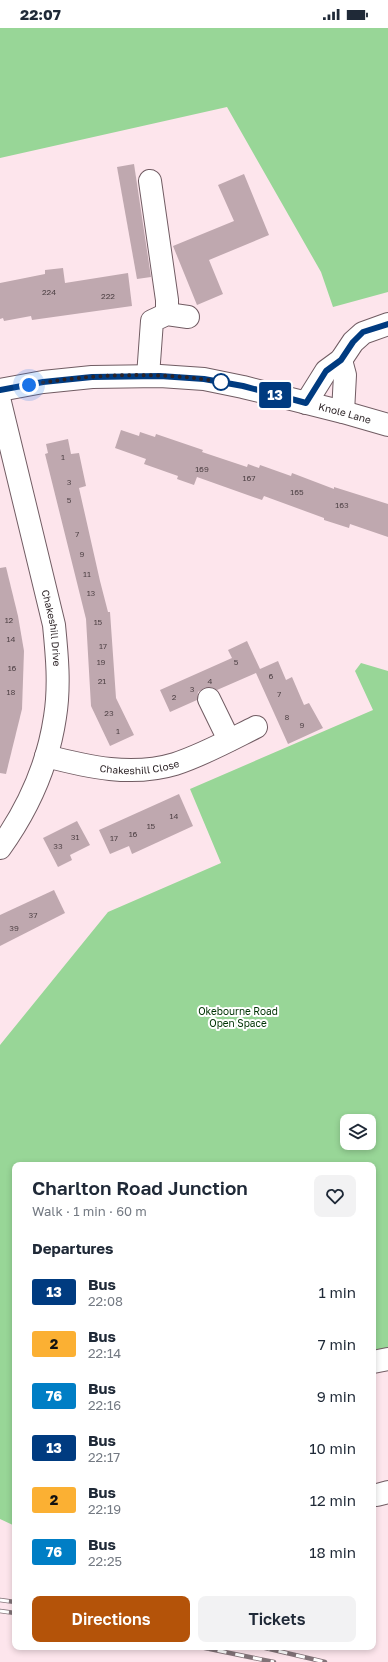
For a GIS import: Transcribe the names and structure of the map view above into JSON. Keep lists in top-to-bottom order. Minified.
{"streets":{"street":["Knole Lane","Chakeshill Drive","Chakeshill Close"]},"crossings":[["Chakeshill Drive","Chakeshill Close"]],"parks":["Okebourne Road Open Space"],"lines":["bus line 13"],"house_numbers":["224","222","1","169","167","3","165","5","163","7","9","11","13","12","15","14","17","19","5","16","6","21","4","3","18","7","2","23","8","9","1","14","15","16","31","17","33","37","39"],"page":{"status":"22:07","on_map":"13","heading":[["Charlton Road Junction","Walk · 1 min · 60 m"],"Departures"],"list":[{"mark":"13","name":"Bus","note":"22:08","value":"1 min"},{"mark":"2","name":"Bus","note":"22:14","value":"7 min"},{"mark":"76","name":"Bus","note":"22:16","value":"9 min"},{"mark":"13","name":"Bus","note":"22:17","value":"10 min"},{"mark":"2","name":"Bus","note":"22:19","value":"12 min"},{"mark":"76","name":"Bus","note":"22:25","value":"18 min"}],"buttons":["Directions","Tickets"]}}
